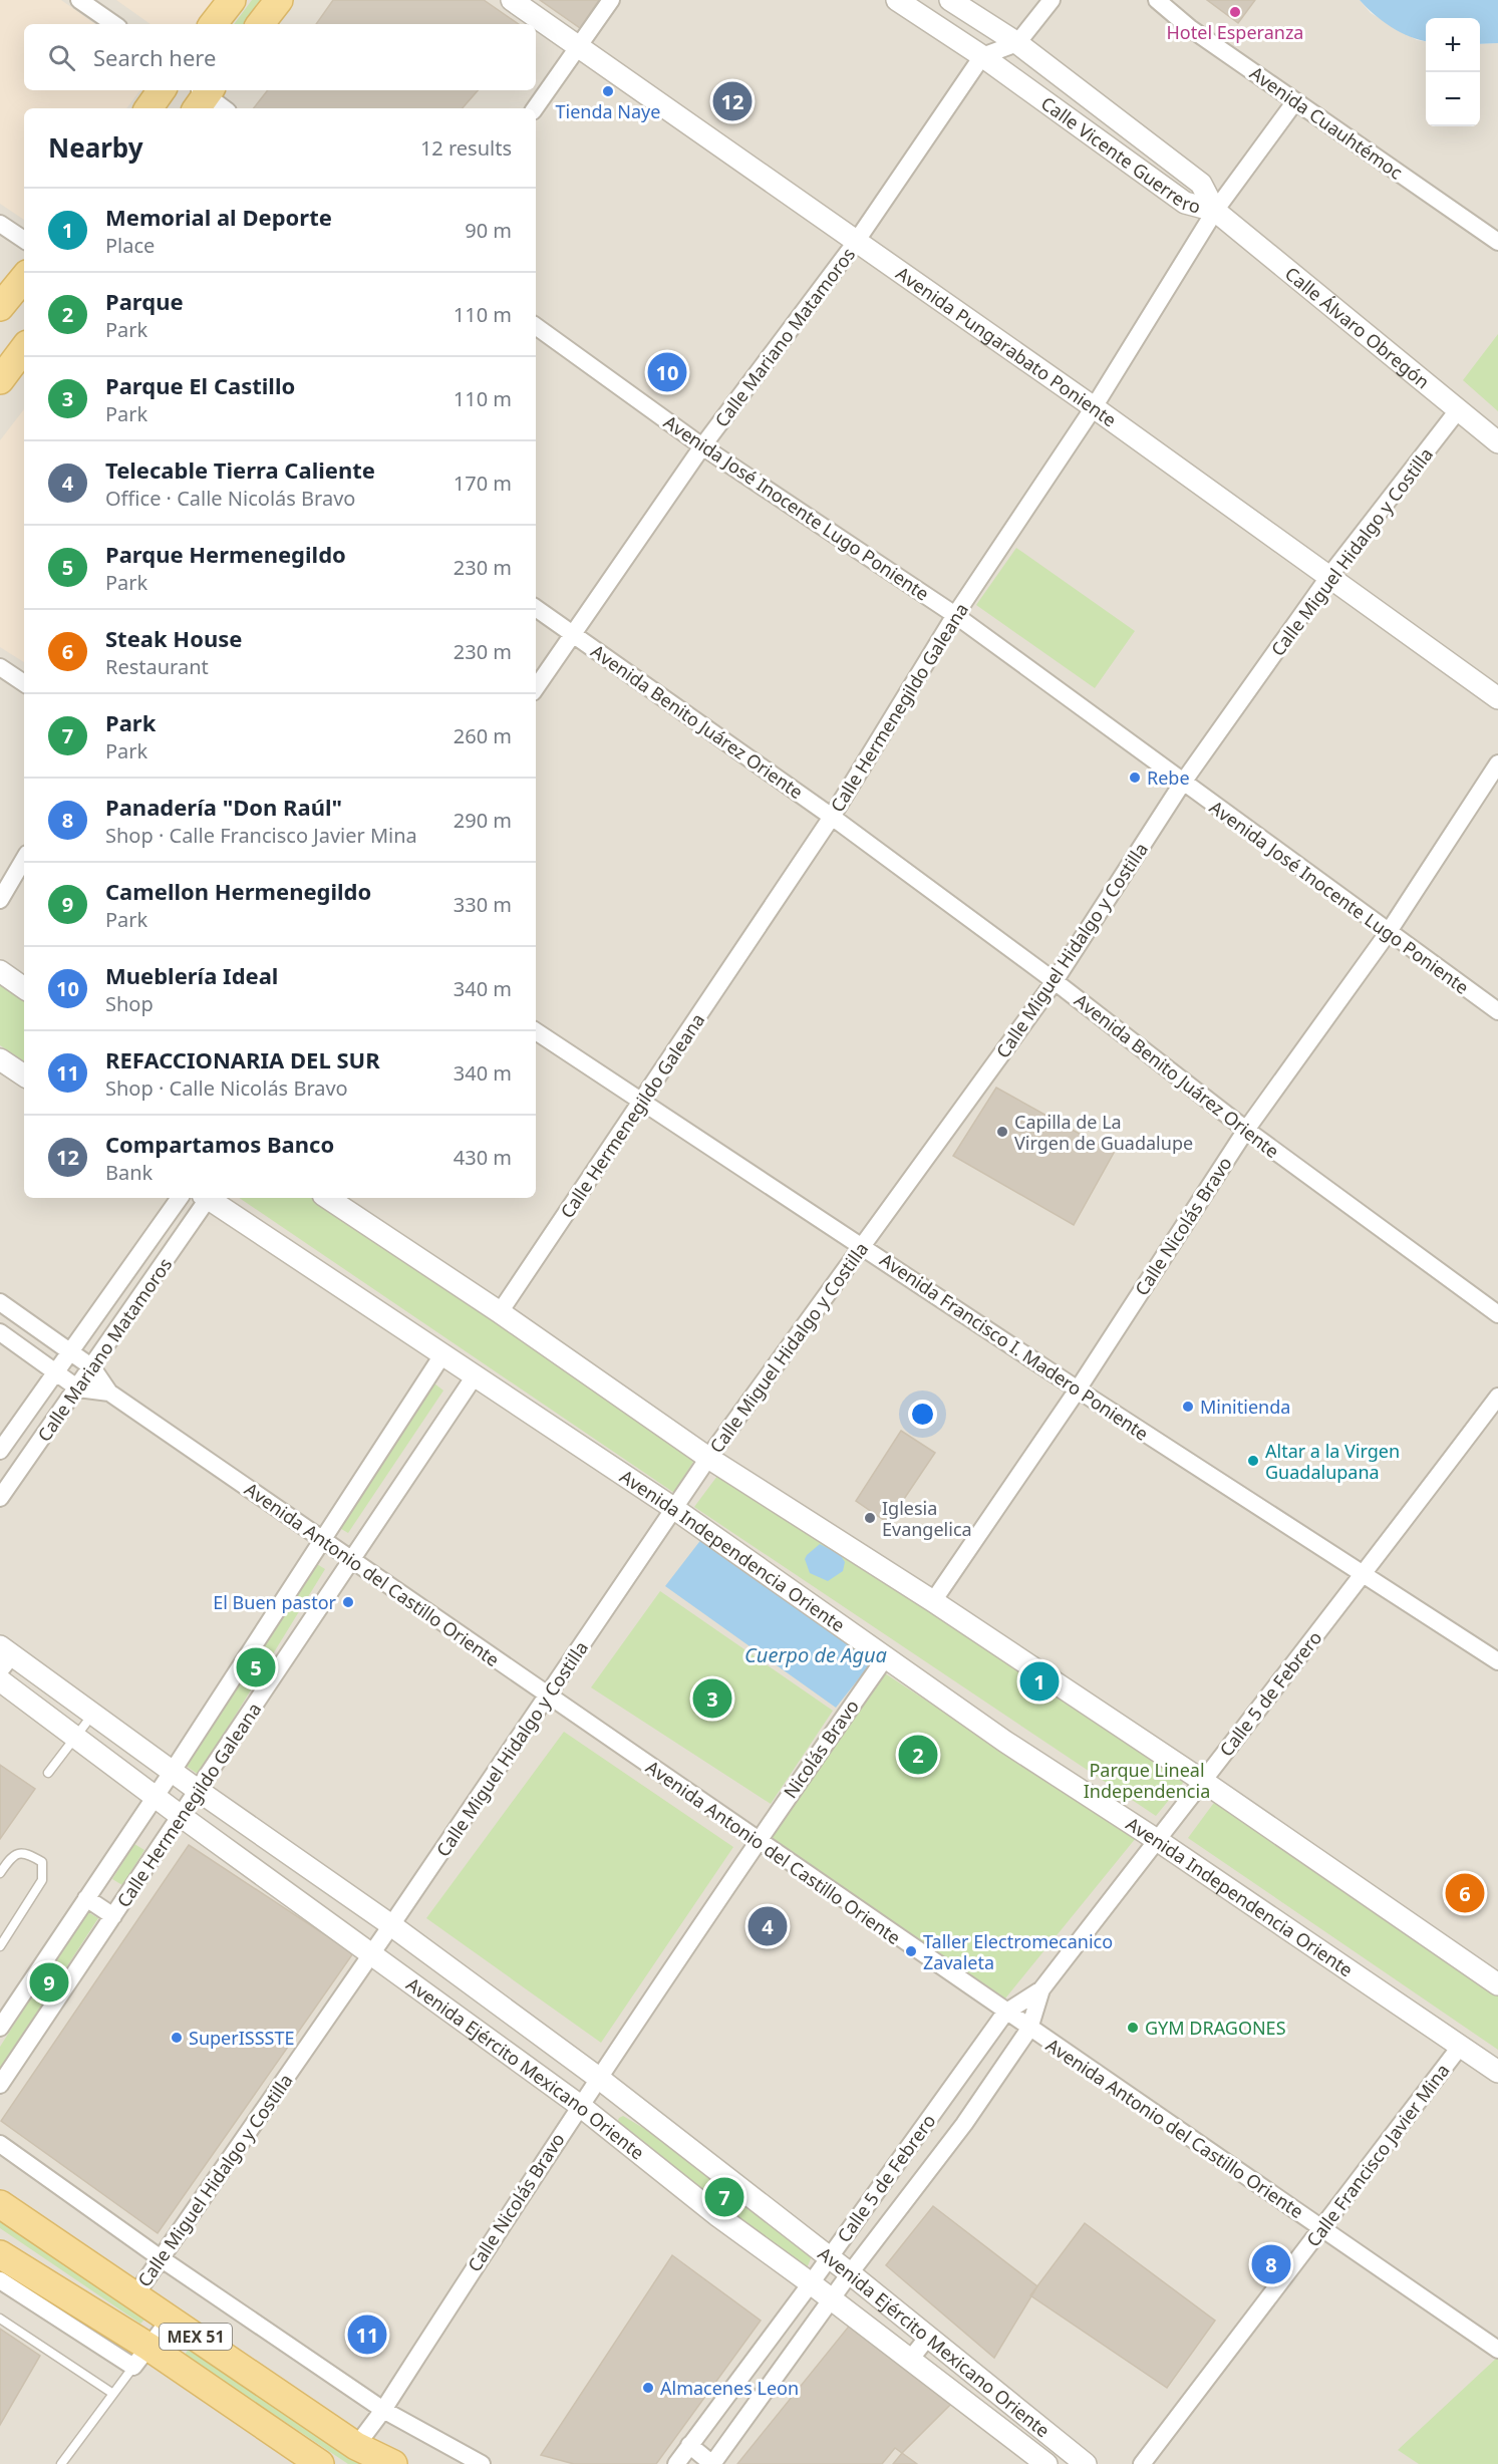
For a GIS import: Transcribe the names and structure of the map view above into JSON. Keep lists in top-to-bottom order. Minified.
{"streets":{"main road":["MEX 51"],"street":["Avenida Cuauhtémoc","Calle Vicente Guerrero","Calle Álvaro Obregón","Calle Mariano Matamoros","Avenida Pungarabato Poniente","Avenida José Inocente Lugo Poniente","Calle Miguel Hidalgo y Costilla","Calle Hermenegildo Galeana","Avenida Benito Juárez Oriente","Calle Nicolás Bravo","Avenida Francisco I. Madero Poniente","Avenida Independencia Oriente","Avenida Antonio del Castillo Oriente","Calle 5 de Febrero","Nicolás Bravo","Avenida Ejército Mexicano Oriente","Calle Francisco Javier Mina"]},"crossings":[["Avenida Cuauhtémoc","Calle Hermenegildo Galeana"],["Calle Vicente Guerrero","Calle Álvaro Obregón"],["Calle Vicente Guerrero","Calle Mariano Matamoros"],["Calle Vicente Guerrero","Calle Hermenegildo Galeana"],["Calle Álvaro Obregón","Calle Miguel Hidalgo y Costilla"],["Calle Álvaro Obregón","Calle Hermenegildo Galeana"],["Calle Mariano Matamoros","Avenida Pungarabato Poniente"],["Calle Mariano Matamoros","Avenida José Inocente Lugo Poniente"],["Calle Mariano Matamoros","Avenida Benito Juárez Oriente"],["Calle Mariano Matamoros","Avenida Antonio del Castillo Oriente"],["Avenida Pungarabato Poniente","Calle Miguel Hidalgo y Costilla"],["Avenida Pungarabato Poniente","Calle Hermenegildo Galeana"],["Avenida José Inocente Lugo Poniente","Calle Miguel Hidalgo y Costilla"],["Avenida José Inocente Lugo Poniente","Calle Hermenegildo Galeana"],["Avenida José Inocente Lugo Poniente","Calle Nicolás Bravo"],["Calle Miguel Hidalgo y Costilla","Avenida Benito Juárez Oriente"],["Calle Miguel Hidalgo y Costilla","Avenida Francisco I. Madero Poniente"],["Calle Miguel Hidalgo y Costilla","Avenida Independencia Oriente"],["Calle Miguel Hidalgo y Costilla","Avenida Antonio del Castillo Oriente"],["Calle Miguel Hidalgo y Costilla","Avenida Ejército Mexicano Oriente"],["Calle Miguel Hidalgo y Costilla","MEX 51"],["Calle Hermenegildo Galeana","Avenida Benito Juárez Oriente"],["Calle Hermenegildo Galeana","Avenida Francisco I. Madero Poniente"],["Calle Hermenegildo Galeana","Avenida Independencia Oriente"],["Calle Hermenegildo Galeana","Avenida Antonio del Castillo Oriente"],["Calle Hermenegildo Galeana","Avenida Ejército Mexicano Oriente"],["Avenida Benito Juárez Oriente","Calle Nicolás Bravo"],["Calle Nicolás Bravo","Avenida Francisco I. Madero Poniente"],["Calle Nicolás Bravo","Avenida Antonio del Castillo Oriente"],["Calle Nicolás Bravo","Nicolás Bravo"],["Calle Nicolás Bravo","Avenida Ejército Mexicano Oriente"],["Calle Nicolás Bravo","MEX 51"],["Avenida Francisco I. Madero Poniente","Calle 5 de Febrero"],["Avenida Independencia Oriente","Calle 5 de Febrero"],["Avenida Independencia Oriente","Nicolás Bravo"],["Avenida Independencia Oriente","Calle Francisco Javier Mina"],["Avenida Antonio del Castillo Oriente","Calle 5 de Febrero"],["Avenida Antonio del Castillo Oriente","Nicolás Bravo"],["Avenida Antonio del Castillo Oriente","Calle Francisco Javier Mina"],["Calle 5 de Febrero","Avenida Ejército Mexicano Oriente"]],"water":["Cuerpo de Agua"],"parks":["Parque Lineal Independencia"],"places":["Hotel Esperanza","Tienda Naye","Rebe","Capilla de La Virgen de Guadalupe","Minitienda","Altar a la Virgen Guadalupana","Iglesia Evangelica","El Buen pastor","Taller Electromecanico Zavaleta","GYM DRAGONES","SuperISSSTE","Almacenes Leon"],"page":{"map_buttons":["+","−"],"search":"Search here","pins":["12","10","5","1","3","2","6","4","9","7","8","11"],"heading":["Nearby","12 results"],"list":[{"mark":"1","name":"Memorial al Deporte","note":"Place","value":"90 m"},{"mark":"2","name":"Parque","note":"Park","value":"110 m"},{"mark":"3","name":"Parque El Castillo","note":"Park","value":"110 m"},{"mark":"4","name":"Telecable Tierra Caliente","note":"Office · Calle Nicolás Bravo","value":"170 m"},{"mark":"5","name":"Parque Hermenegildo","note":"Park","value":"230 m"},{"mark":"6","name":"Steak House","note":"Restaurant","value":"230 m"},{"mark":"7","name":"Park","note":"Park","value":"260 m"},{"mark":"8","name":"Panadería \"Don Raúl\"","note":"Shop · Calle Francisco Javier Mina","value":"290 m"},{"mark":"9","name":"Camellon Hermenegildo","note":"Park","value":"330 m"},{"mark":"10","name":"Mueblería Ideal","note":"Shop","value":"340 m"},{"mark":"11","name":"REFACCIONARIA DEL SUR","note":"Shop · Calle Nicolás Bravo","value":"340 m"},{"mark":"12","name":"Compartamos Banco","note":"Bank","value":"430 m"}]}}
